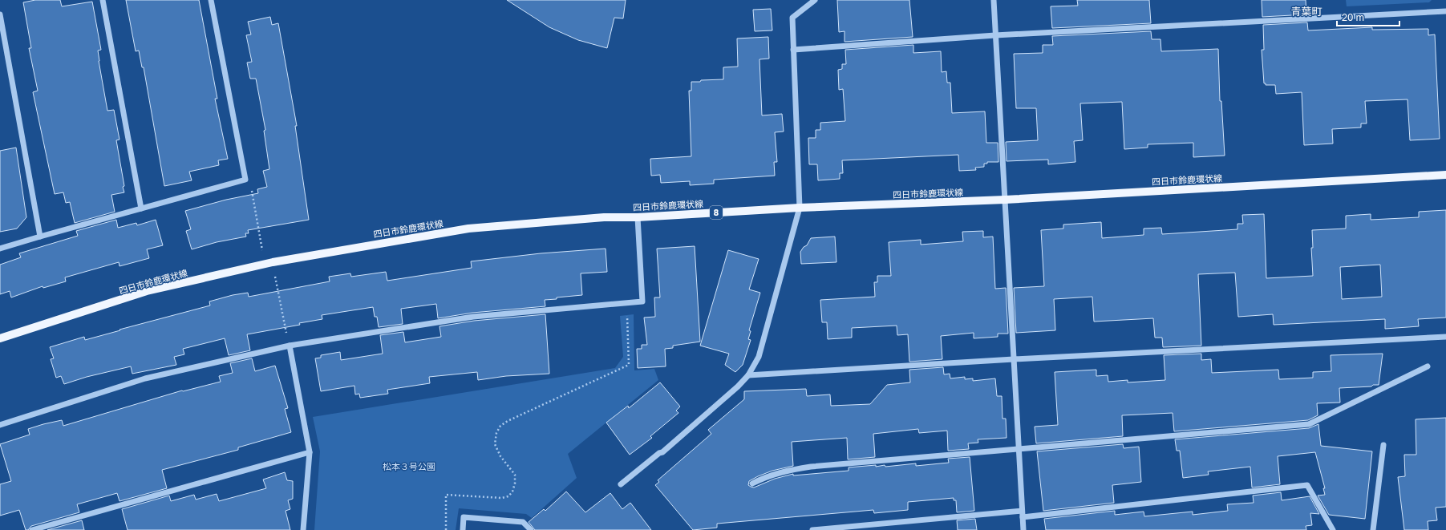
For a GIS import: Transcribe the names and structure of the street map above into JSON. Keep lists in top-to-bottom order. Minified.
{"streets":{"main road":["四日市鈴鹿環状線","8"]},"districts":["青葉町"],"parks":["松本３号公園"],"scale_bar":"20 m"}
